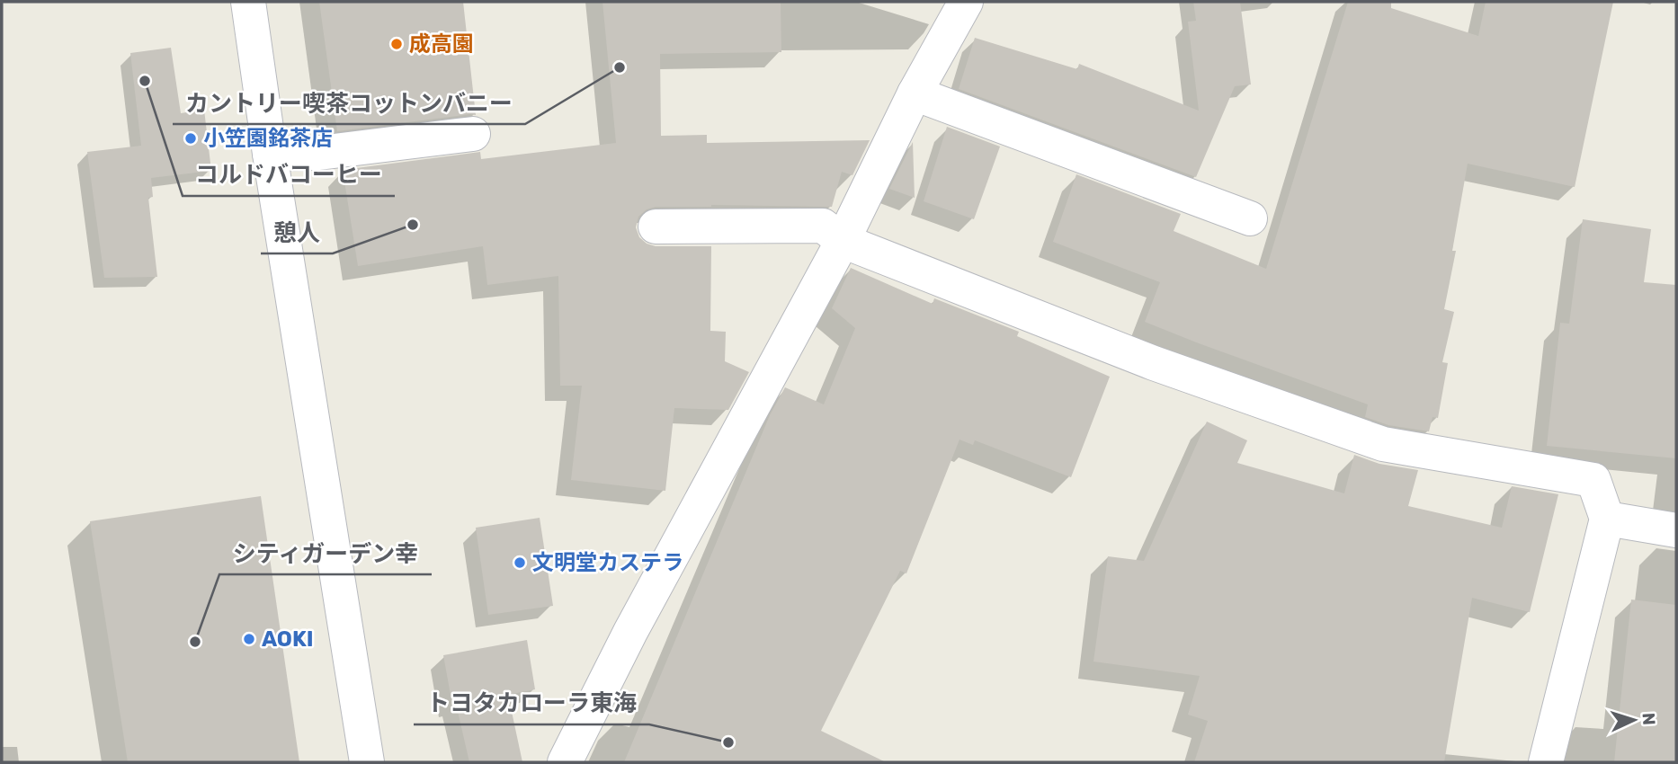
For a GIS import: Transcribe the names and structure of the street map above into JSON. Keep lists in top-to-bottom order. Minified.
{"places":["成高園","カントリー喫茶コットンバニー","コルドバコーヒー","小笠園銘茶店","憩人","文明堂カステラ","AOKI","シティガーデン幸","トヨタカローラ東海"],"north":"right"}
